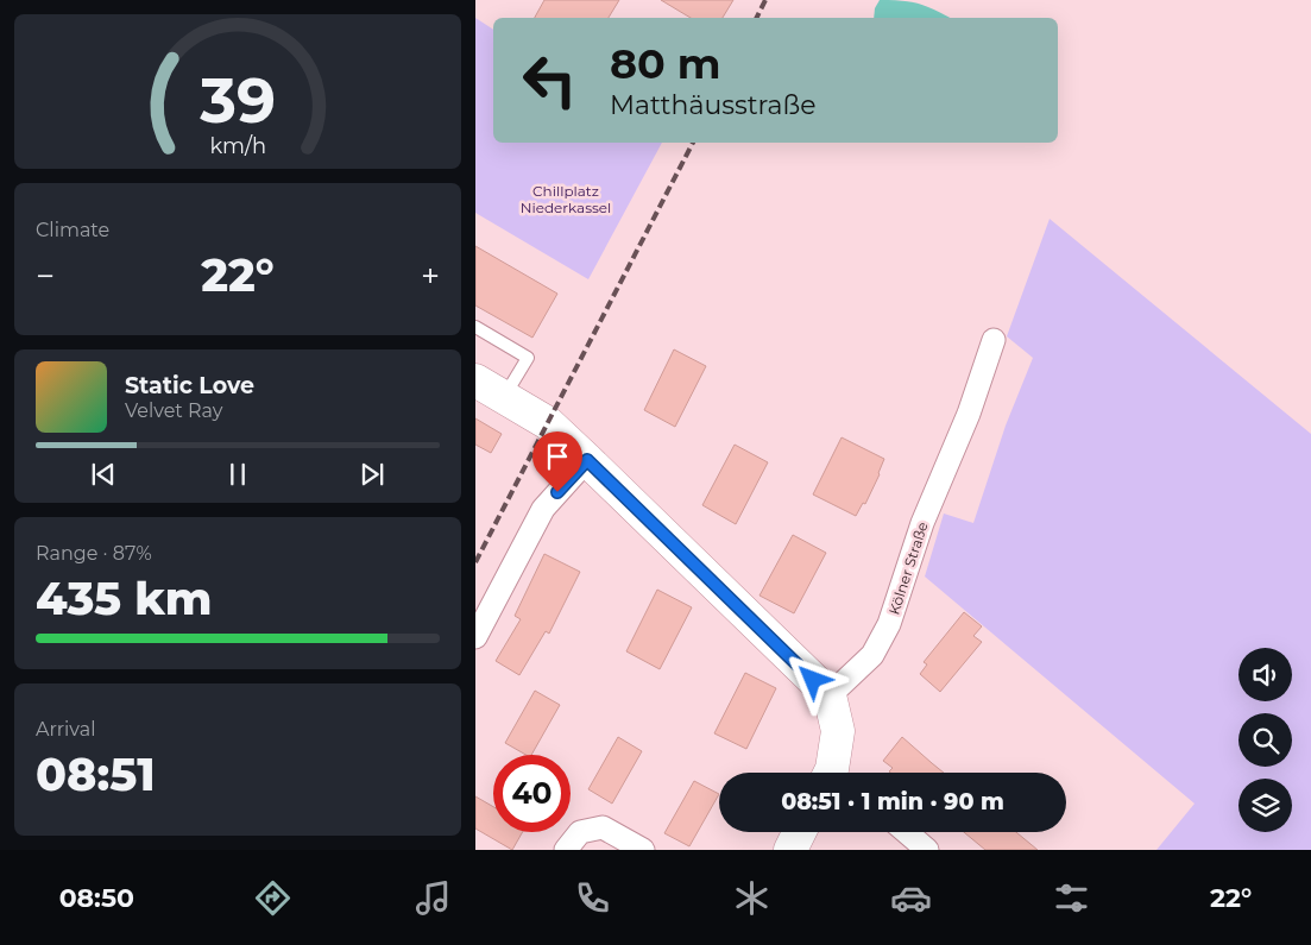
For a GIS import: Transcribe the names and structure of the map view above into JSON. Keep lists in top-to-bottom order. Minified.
{"streets":{"street":["Kölner Straße"]},"parks":["Chillplatz Niederkassel"],"page":{"turn":["80 m","Matthäusstraße"],"tile":["Climate",["Range · 87%","435 km"],["Arrival","08:51"]],"heat":["−","22°","+"],"song":["Static Love","Velvet Ray"],"limit":"40","trip":"08:51 · 1 min · 90 m","tabs":["08:50","22°"],"gauge":["39","km/h"]}}
